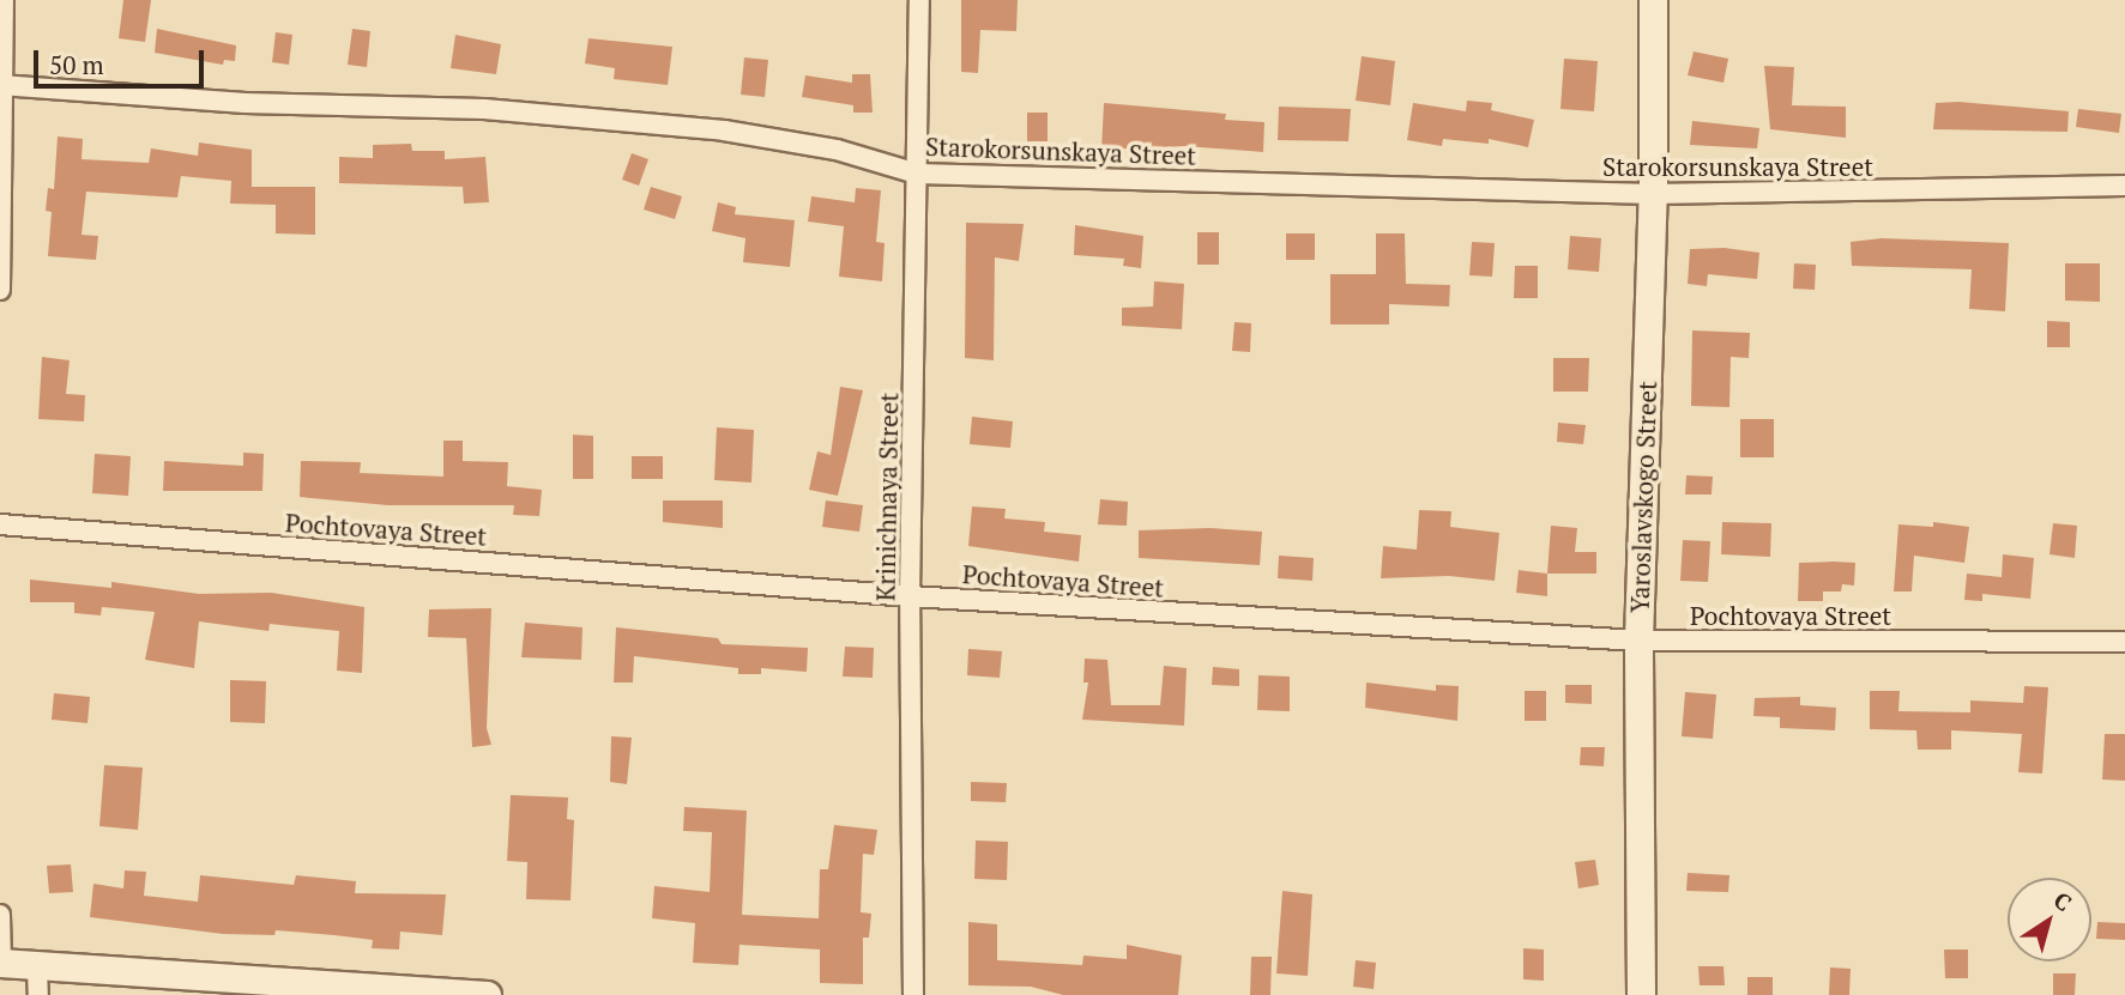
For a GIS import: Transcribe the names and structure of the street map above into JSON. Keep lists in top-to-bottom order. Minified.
{"streets":{"street":["Starokorsunskaya Street","Krinichnaya Street","Yaroslavskogo Street","Pochtovaya Street"]},"crossings":[["Starokorsunskaya Street","Krinichnaya Street"],["Starokorsunskaya Street","Yaroslavskogo Street"],["Krinichnaya Street","Pochtovaya Street"],["Yaroslavskogo Street","Pochtovaya Street"]],"scale_bar":"50 m","north":"top right"}
